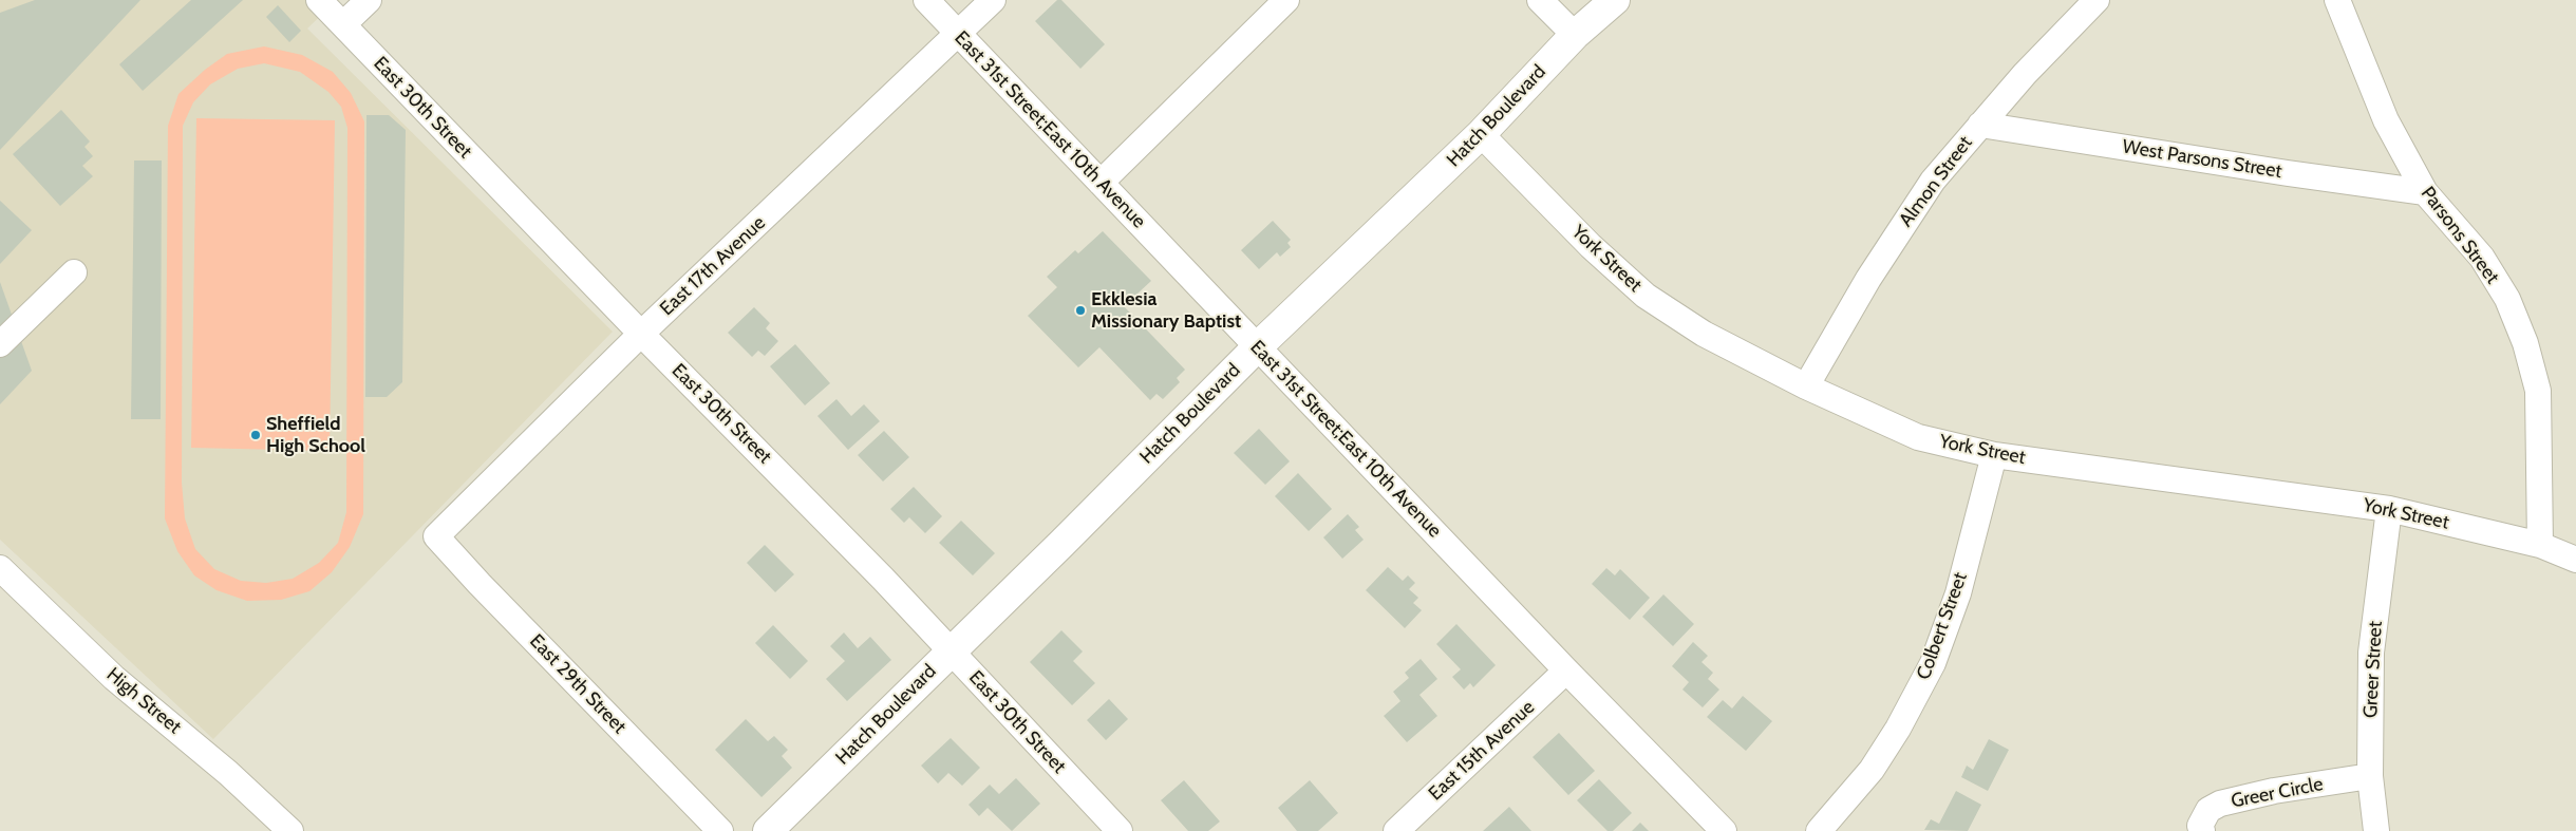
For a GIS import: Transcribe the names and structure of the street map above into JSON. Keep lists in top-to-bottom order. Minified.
{"streets":{"main road":["Hatch Boulevard"],"street":["East 30th Street","East 31st Street;East 10th Avenue","West Parsons Street","Almon Street","Parsons Street","York Street","East 17th Avenue","Colbert Street","Greer Street","East 29th Street","High Street","East 15th Avenue","Greer Circle"]},"crossings":[["East 30th Street","Hatch Boulevard"],["East 30th Street","East 17th Avenue"],["Hatch Boulevard","East 31st Street;East 10th Avenue"],["Hatch Boulevard","York Street"],["East 31st Street;East 10th Avenue","East 17th Avenue"],["East 31st Street;East 10th Avenue","East 15th Avenue"],["West Parsons Street","Almon Street"],["West Parsons Street","Parsons Street"],["Almon Street","York Street"],["Parsons Street","York Street"],["York Street","Colbert Street"],["York Street","Greer Street"],["East 17th Avenue","East 29th Street"],["Greer Street","Greer Circle"]],"places":["Ekklesia Missionary Baptist","Sheffield High School"]}
